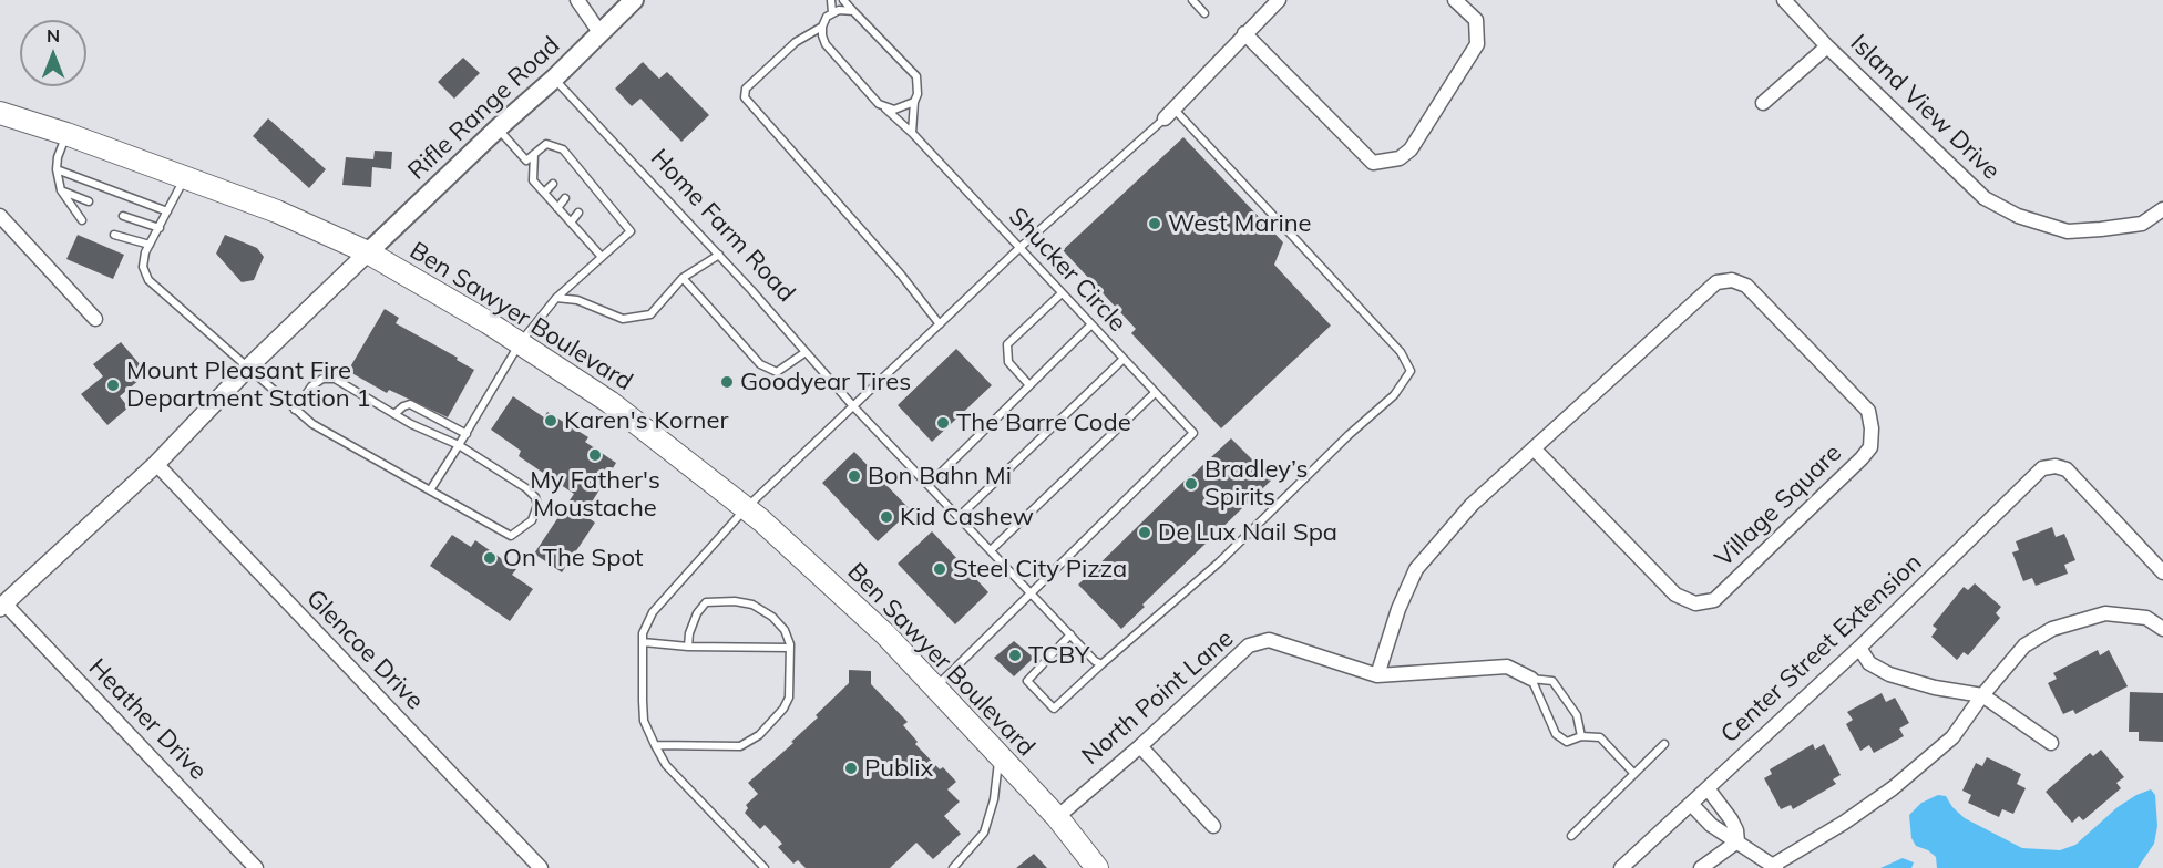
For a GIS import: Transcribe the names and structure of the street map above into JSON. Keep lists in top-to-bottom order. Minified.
{"streets":{"main road":["Rifle Range Road","Ben Sawyer Boulevard"],"street":["Island View Drive","Village Square","Center Street Extension","Glencoe Drive","North Point Lane","Heather Drive"],"lane":["Home Farm Road","Shucker Circle"]},"crossings":[["Rifle Range Road","Home Farm Road"],["Rifle Range Road","Ben Sawyer Boulevard"],["Home Farm Road","Shucker Circle"],["Ben Sawyer Boulevard","North Point Lane"],["Village Square","North Point Lane"]],"places":["West Marine","Goodyear Tires","Mount Pleasant Fire Department Station 1","Karen's Korner","The Barre Code","My Father's Moustache","Bon Bahn Mi","Bradley’s Spirits","Kid Cashew","De Lux Nail Spa","On The Spot","Steel City Pizza","TCBY","Publix"],"north":"top"}
